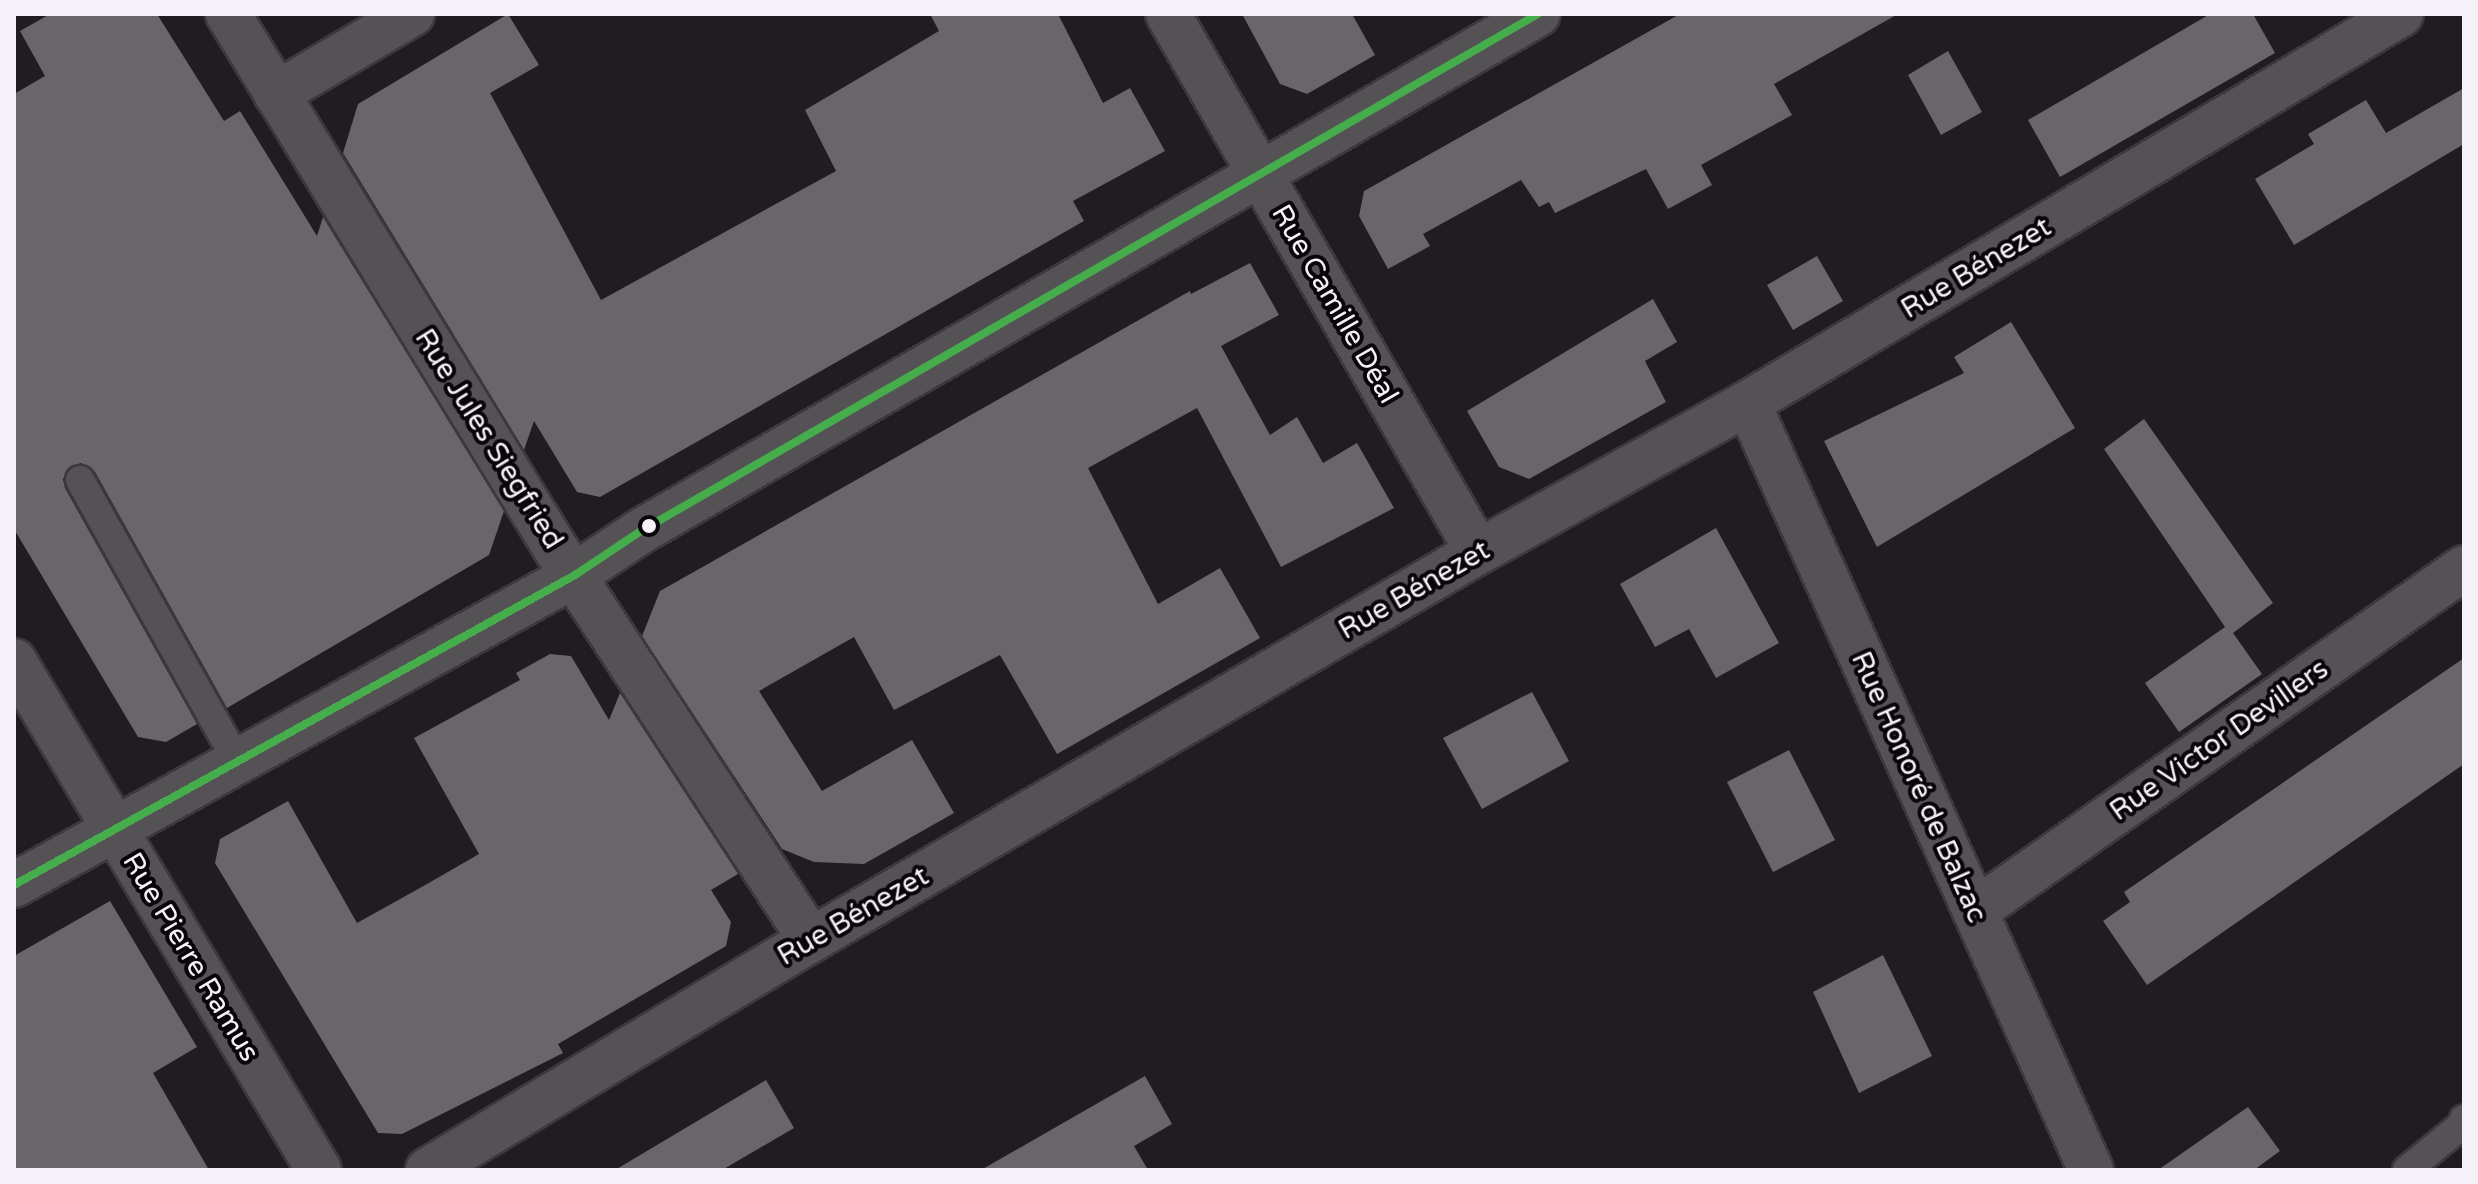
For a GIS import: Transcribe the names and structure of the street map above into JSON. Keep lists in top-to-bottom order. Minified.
{"streets":{"street":["Rue Bénezet","Rue Camille Déal","Rue Jules Siegfried","Rue Victor Devillers","Rue Honoré de Balzac","Rue Pierre Ramus"]},"crossings":[["Rue Bénezet","Rue Camille Déal"],["Rue Bénezet","Rue Jules Siegfried"],["Rue Bénezet","Rue Honoré de Balzac"],["Rue Victor Devillers","Rue Honoré de Balzac"]]}
